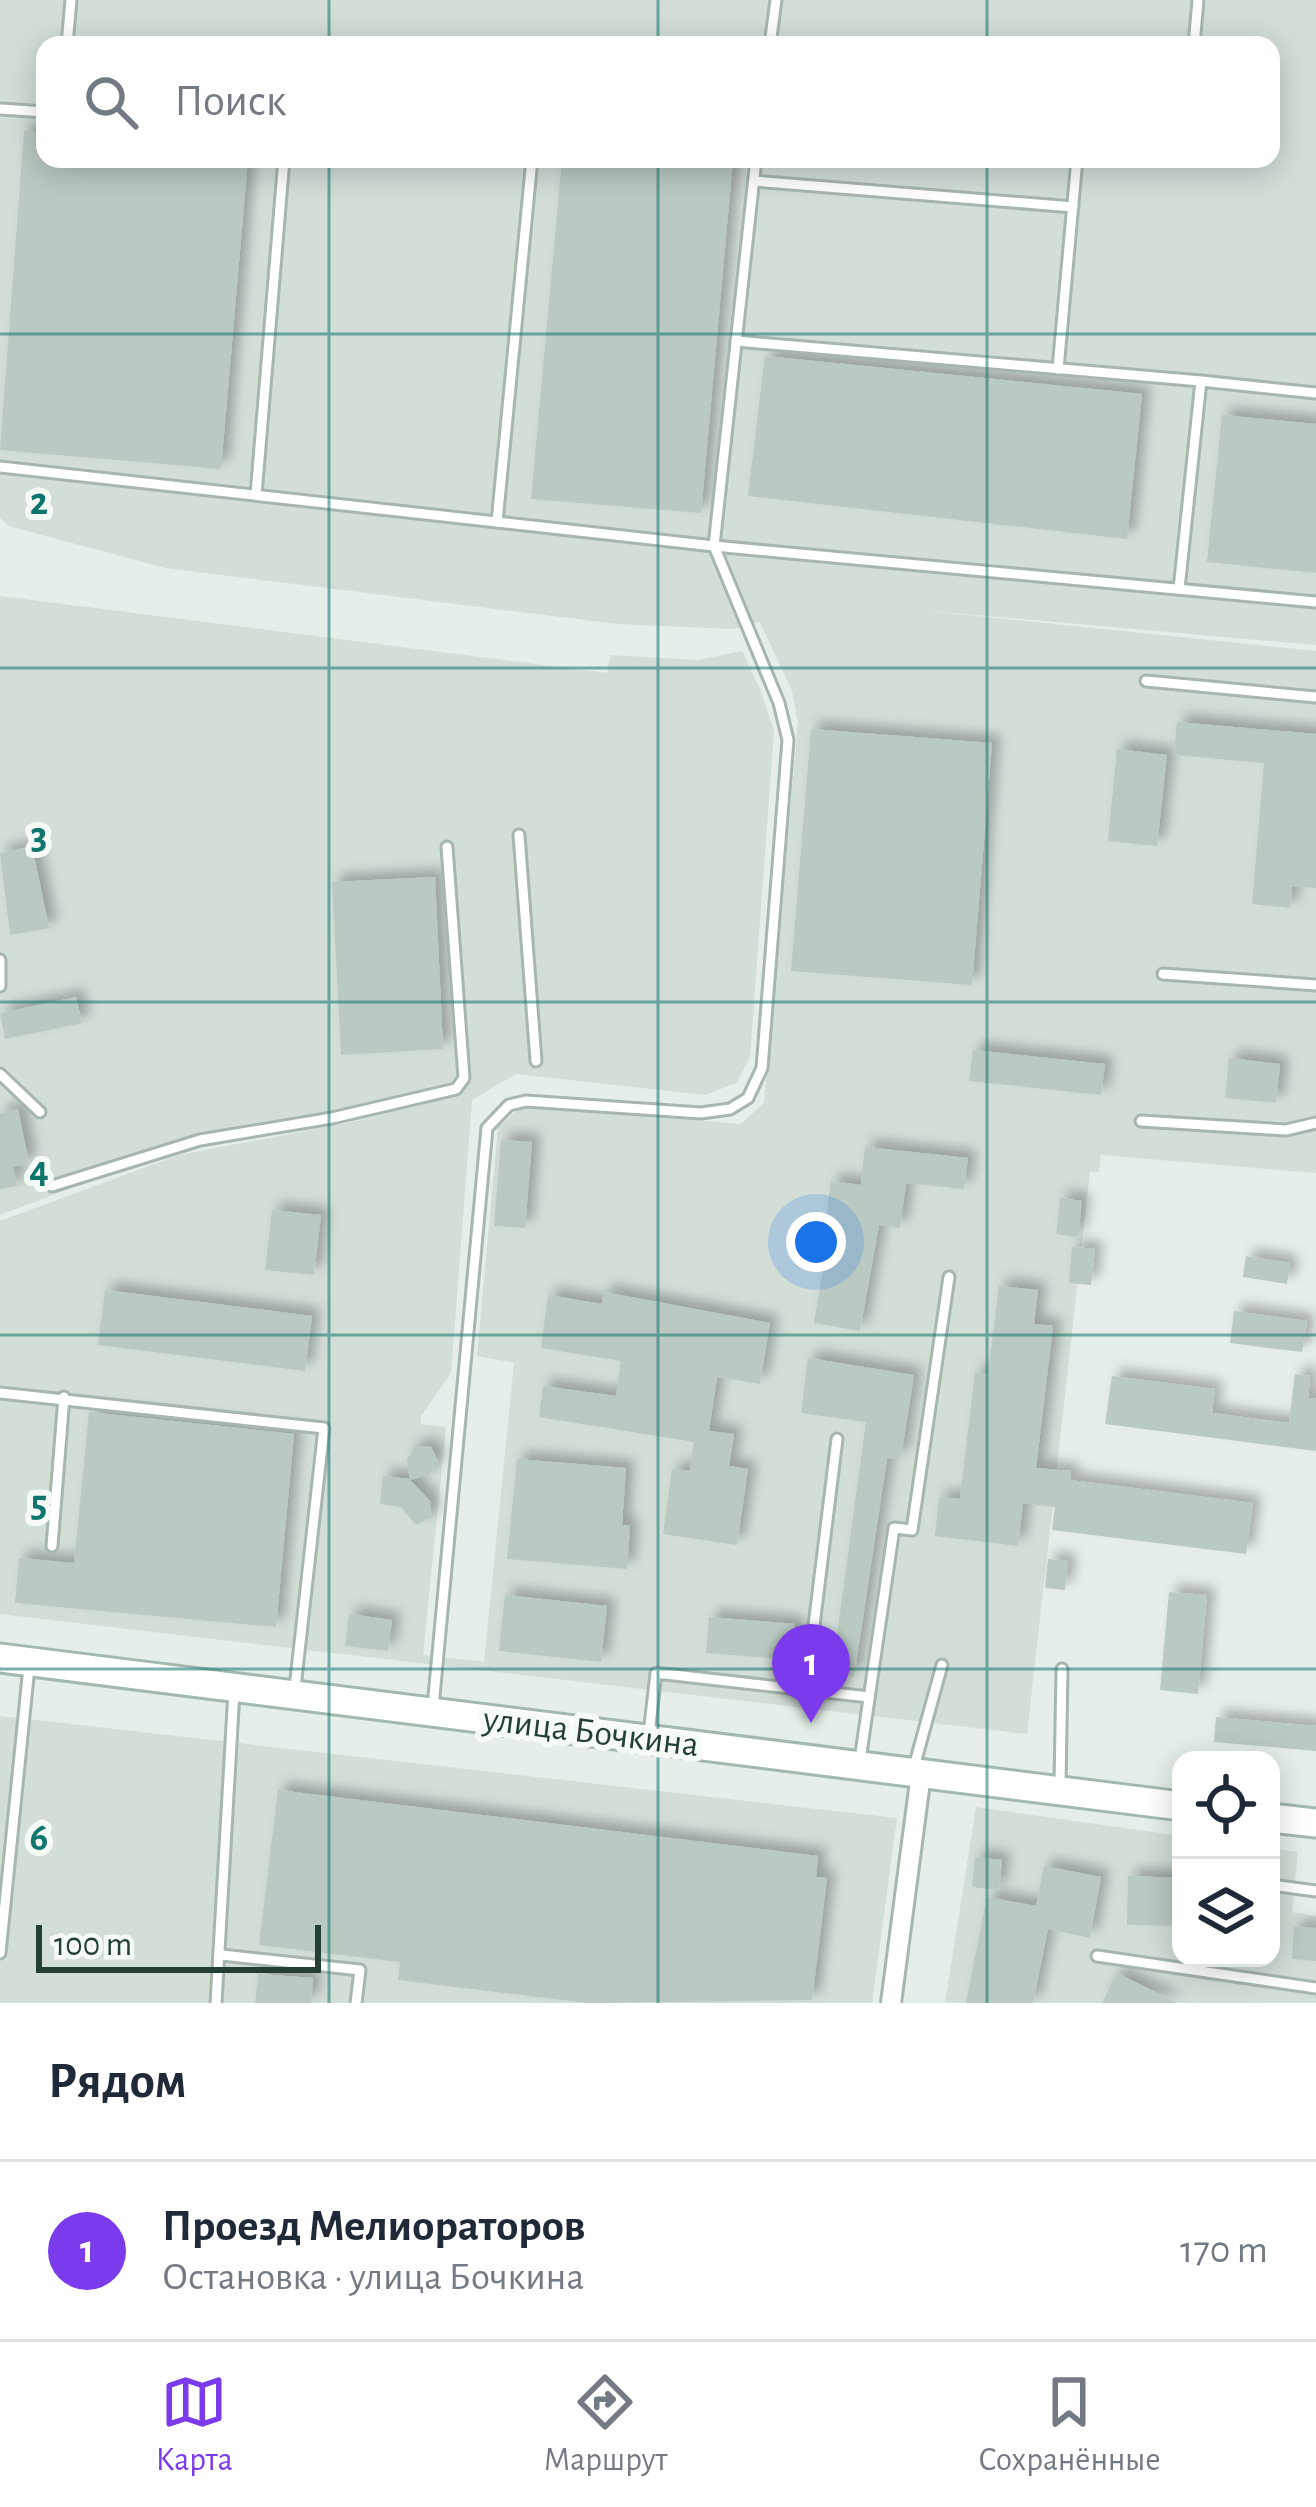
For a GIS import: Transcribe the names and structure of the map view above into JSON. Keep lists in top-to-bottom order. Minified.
{"streets":{"street":["улица Бочкина"]},"scale_bar":"100 m","page":{"search":"Поиск","pins":"1","scale":"100 m","heading":"Рядом","list":[{"mark":"1","name":"Проезд Мелиораторов","note":"Остановка · улица Бочкина","value":"170 m"}],"nav":["Карта","Маршрут","Сохранённые"]},"grid":{"rows":["2","3","4","5","6"]}}
